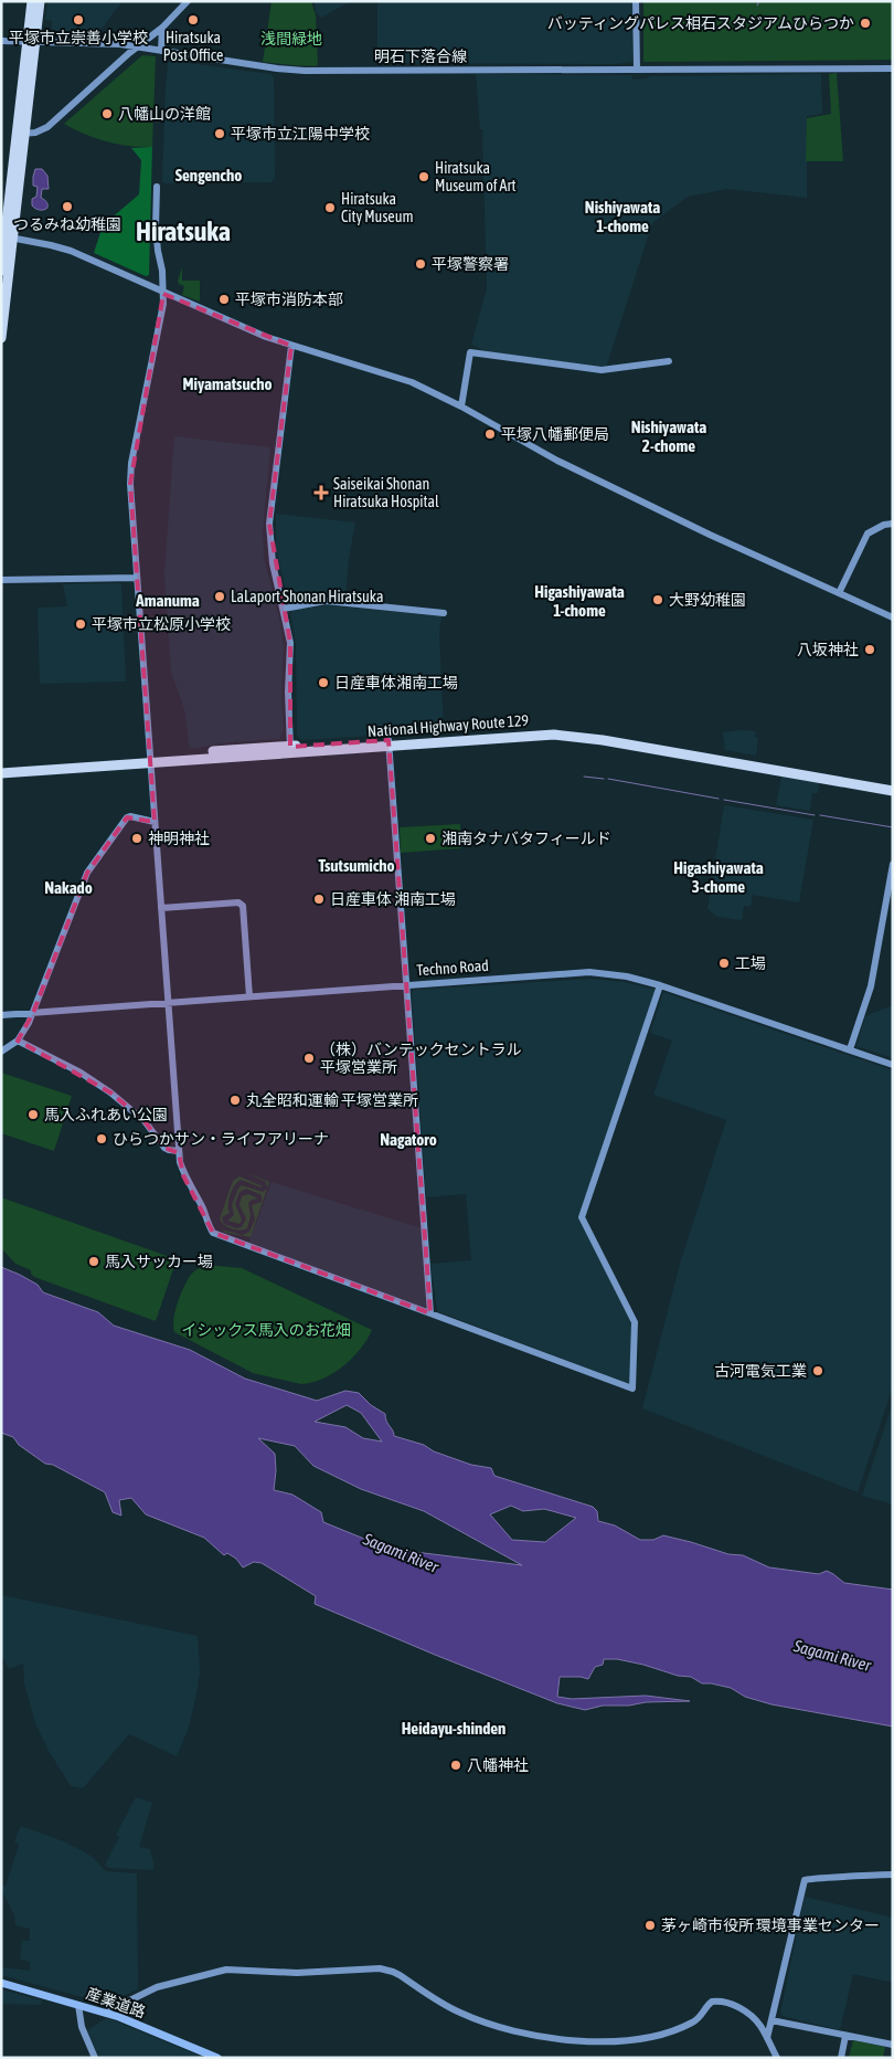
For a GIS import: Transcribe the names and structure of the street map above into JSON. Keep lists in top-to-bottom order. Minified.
{"streets":{"highway":["National Highway Route 129"],"main road":["産業道路"],"street":["明石下落合線","Techno Road"]},"districts":["Sengencho","Nishiyawata 1-chome","Hiratsuka","Miyamatsucho","Nishiyawata 2-chome","Higashiyawata 1-chome","Amanuma","Tsutsumicho","Higashiyawata 3-chome","Nakado","Nagatoro","Heidayu-shinden"],"water":["Sagami River"],"parks":["浅間緑地","イシックス馬入のお花畑"],"places":{"other":["平塚市立崇善小学校","Hiratsuka Post Office","バッティングパレス相石スタジアムひらつか","八幡山の洋館","平塚市立江陽中学校","Hiratsuka Museum of Art","つるみね幼稚園","Hiratsuka City Museum","平塚警察署","平塚市消防本部","平塚八幡郵便局","LaLaport Shonan Hiratsuka","大野幼稚園","平塚市立松原小学校","八坂神社","日産車体湘南工場","神明神社","湘南タナバタフィールド","日産車体 湘南工場","工場","（株）バンテックセントラル 平塚営業所","丸全昭和運輸 平塚営業所","馬入ふれあい公園","ひらつかサン・ライフアリーナ","馬入サッカー場","古河電気工業","八幡神社","茅ヶ崎市役所 環境事業センター"],"health":["Saiseikai Shonan Hiratsuka Hospital"]}}
